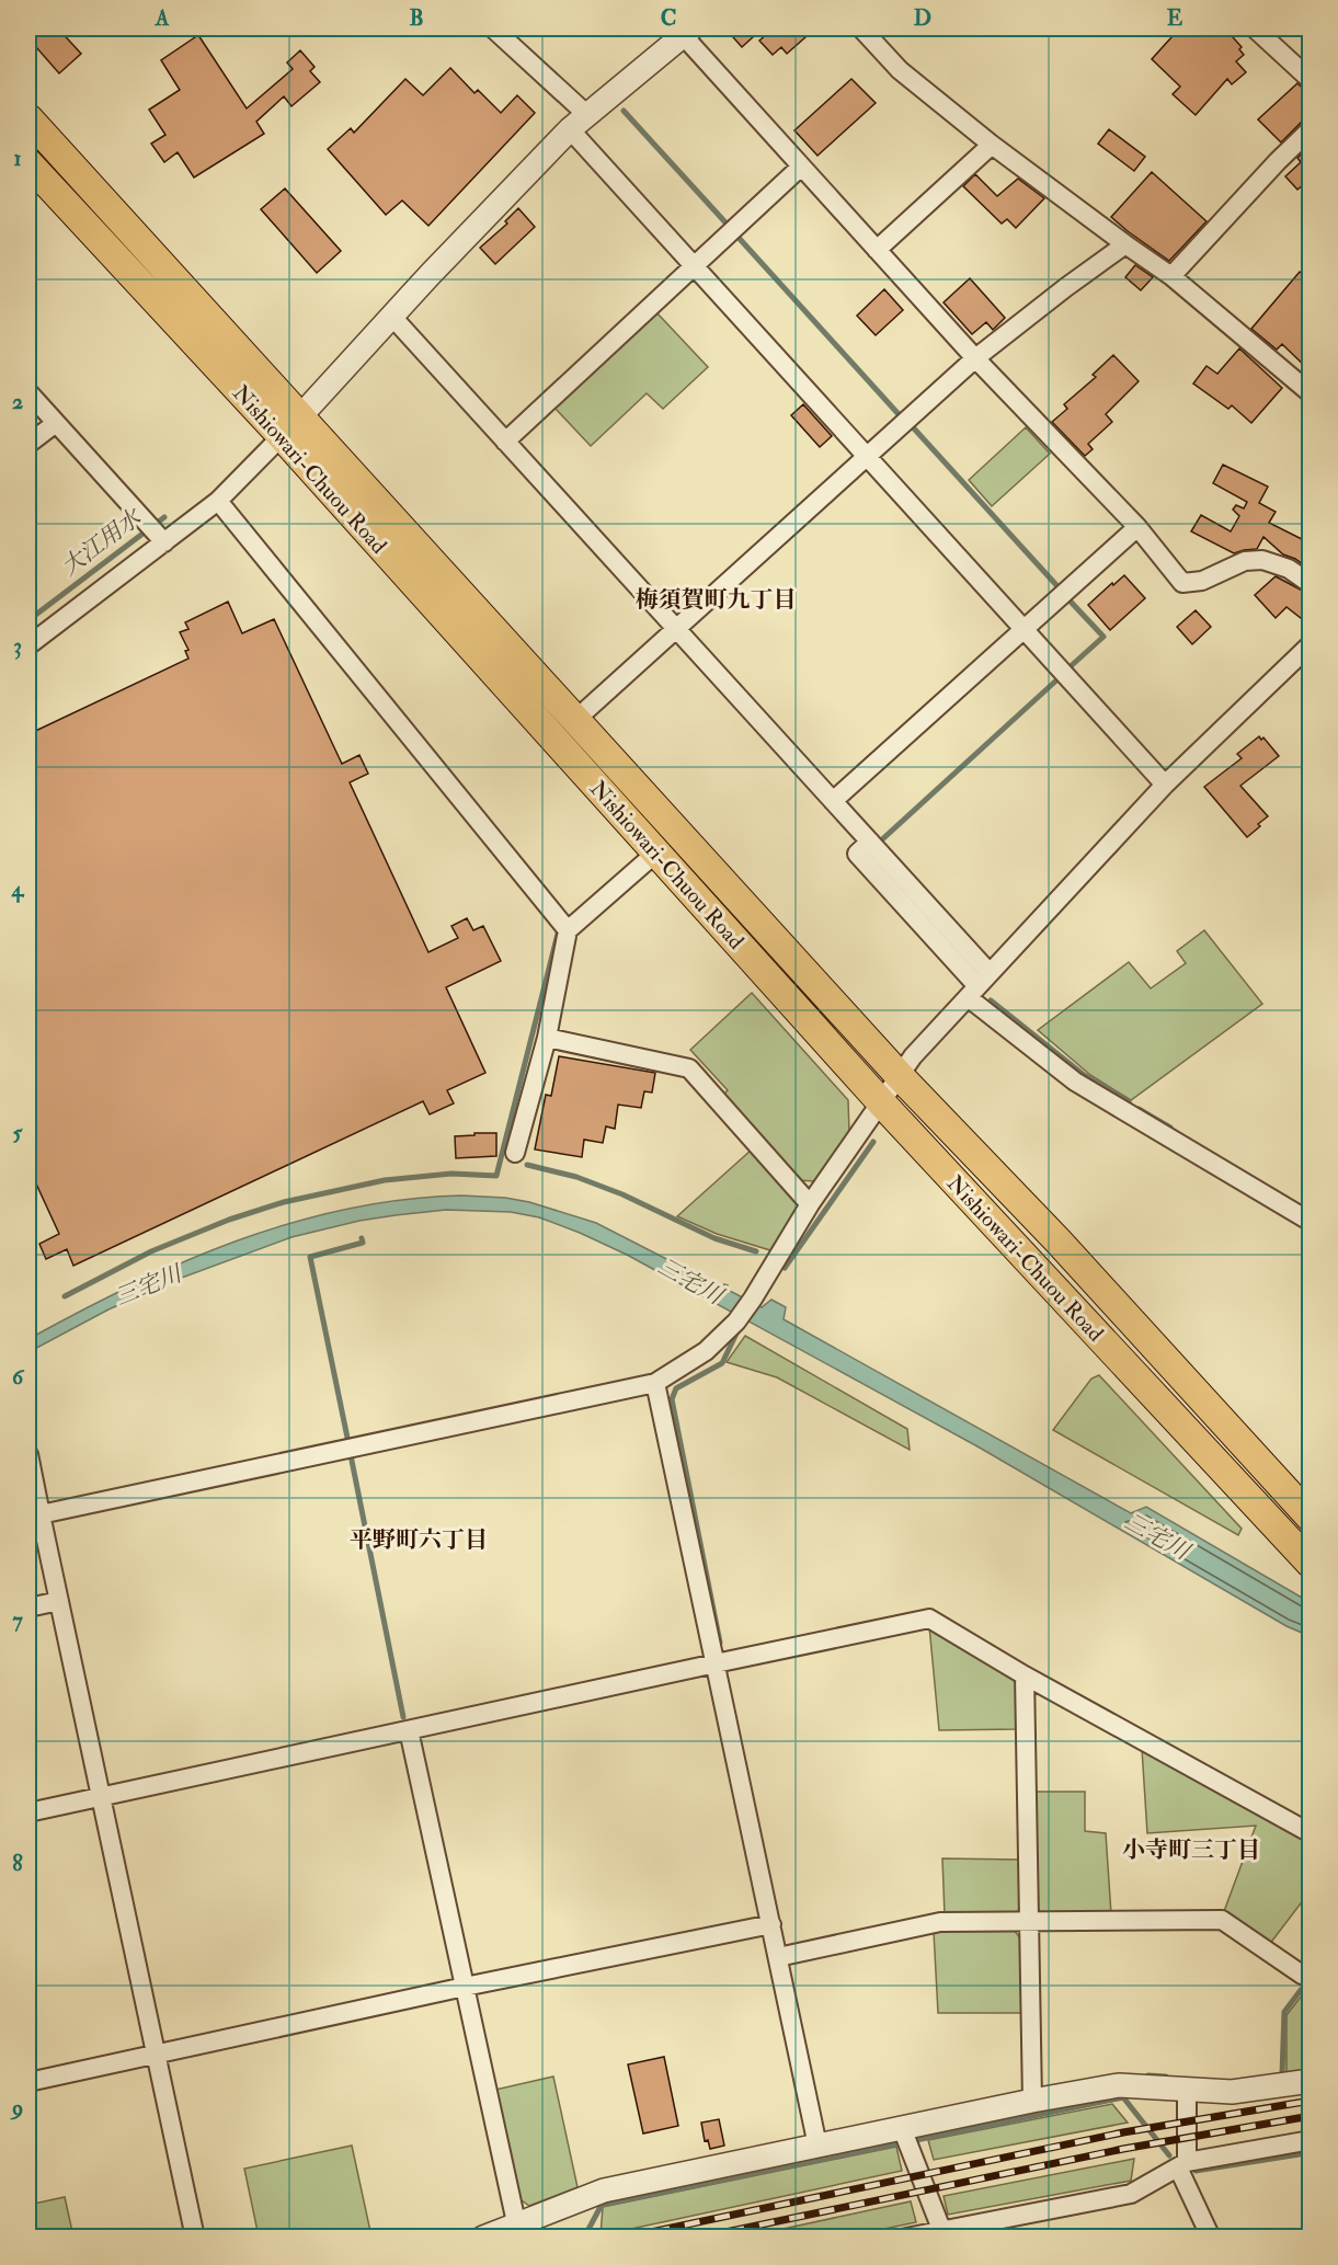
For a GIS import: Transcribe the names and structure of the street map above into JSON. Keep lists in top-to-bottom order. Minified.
{"streets":{"main road":["Nishiowari-Chuou Road"]},"districts":["梅須賀町九丁目","平野町六丁目","小寺町三丁目"],"water":["大江用水","三宅川"],"grid":{"columns":["A","B","C","D","E"],"rows":["1","2","3","4","5","6","7","8","9"]}}
